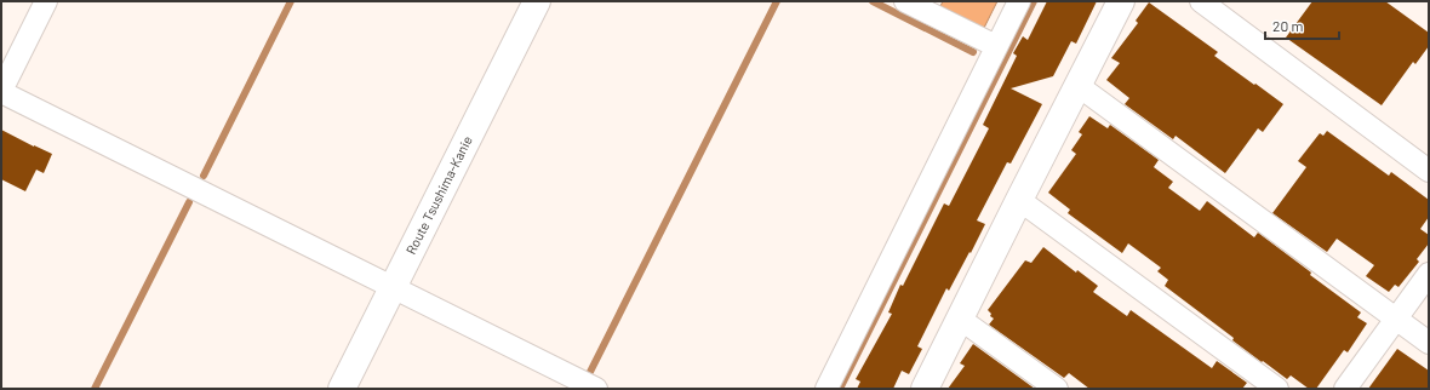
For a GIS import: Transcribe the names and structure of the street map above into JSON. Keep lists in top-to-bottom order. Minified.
{"streets":{"street":["Route Tsushima-Kanie"]},"scale_bar":"20 m"}
